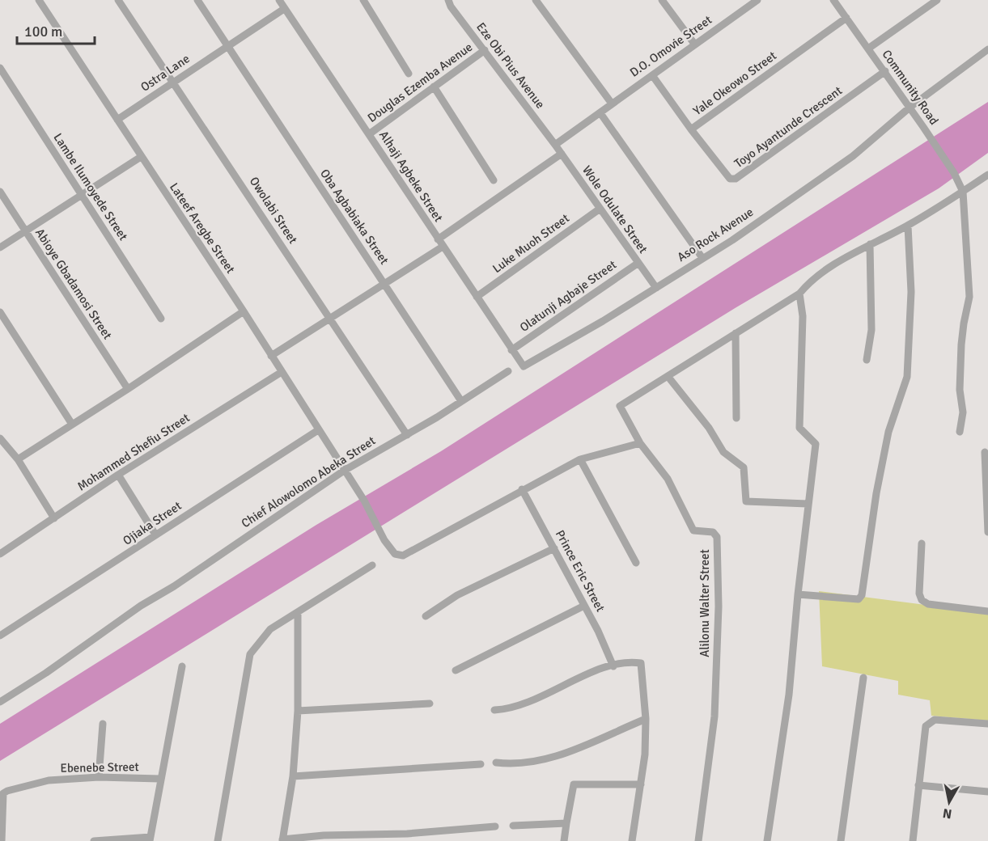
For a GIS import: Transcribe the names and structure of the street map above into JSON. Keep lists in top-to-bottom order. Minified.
{"streets":{"street":["D.O. Omovie Street","Eze Obi Pius Avenue","Ostra Lane","Douglas Ezemba Avenue","Yale Okeowo Street","Community Road","Toyo Ayantunde Crescent","Alhaji Agbeke Street","Lambe Ilumoyede Street","Wole Odulate Street","Owolabi Street","Oba Agbabiaka Street","Lateef Aregbe Street","Aso Rock Avenue","Luke Muoh Street","Abioye Gbadamosi Street","Olatunji Agbaje Street","Mohammed Shefiu Street","Chief Alowolomo Abeka Street","Ojiaka Street","Prince Eric Street","Alilonu Walter Street","Ebenebe Street"]},"crossings":[["D.O. Omovie Street","Eze Obi Pius Avenue"],["D.O. Omovie Street","Yale Okeowo Street"],["D.O. Omovie Street","Wole Odulate Street"],["Eze Obi Pius Avenue","Douglas Ezemba Avenue"],["Eze Obi Pius Avenue","Wole Odulate Street"],["Ostra Lane","Alhaji Agbeke Street"],["Ostra Lane","Owolabi Street"],["Ostra Lane","Oba Agbabiaka Street"],["Ostra Lane","Lateef Aregbe Street"],["Douglas Ezemba Avenue","Alhaji Agbeke Street"],["Yale Okeowo Street","Community Road"],["Yale Okeowo Street","Toyo Ayantunde Crescent"],["Community Road","Toyo Ayantunde Crescent"],["Community Road","Aso Rock Avenue"],["Alhaji Agbeke Street","Aso Rock Avenue"],["Alhaji Agbeke Street","Luke Muoh Street"],["Alhaji Agbeke Street","Olatunji Agbaje Street"],["Wole Odulate Street","Aso Rock Avenue"],["Wole Odulate Street","Luke Muoh Street"],["Wole Odulate Street","Olatunji Agbaje Street"],["Owolabi Street","Chief Alowolomo Abeka Street"],["Oba Agbabiaka Street","Chief Alowolomo Abeka Street"],["Lateef Aregbe Street","Mohammed Shefiu Street"],["Lateef Aregbe Street","Chief Alowolomo Abeka Street"],["Lateef Aregbe Street","Ojiaka Street"],["Lateef Aregbe Street","Prince Eric Street"]],"scale_bar":"100 m","north":"bottom"}
